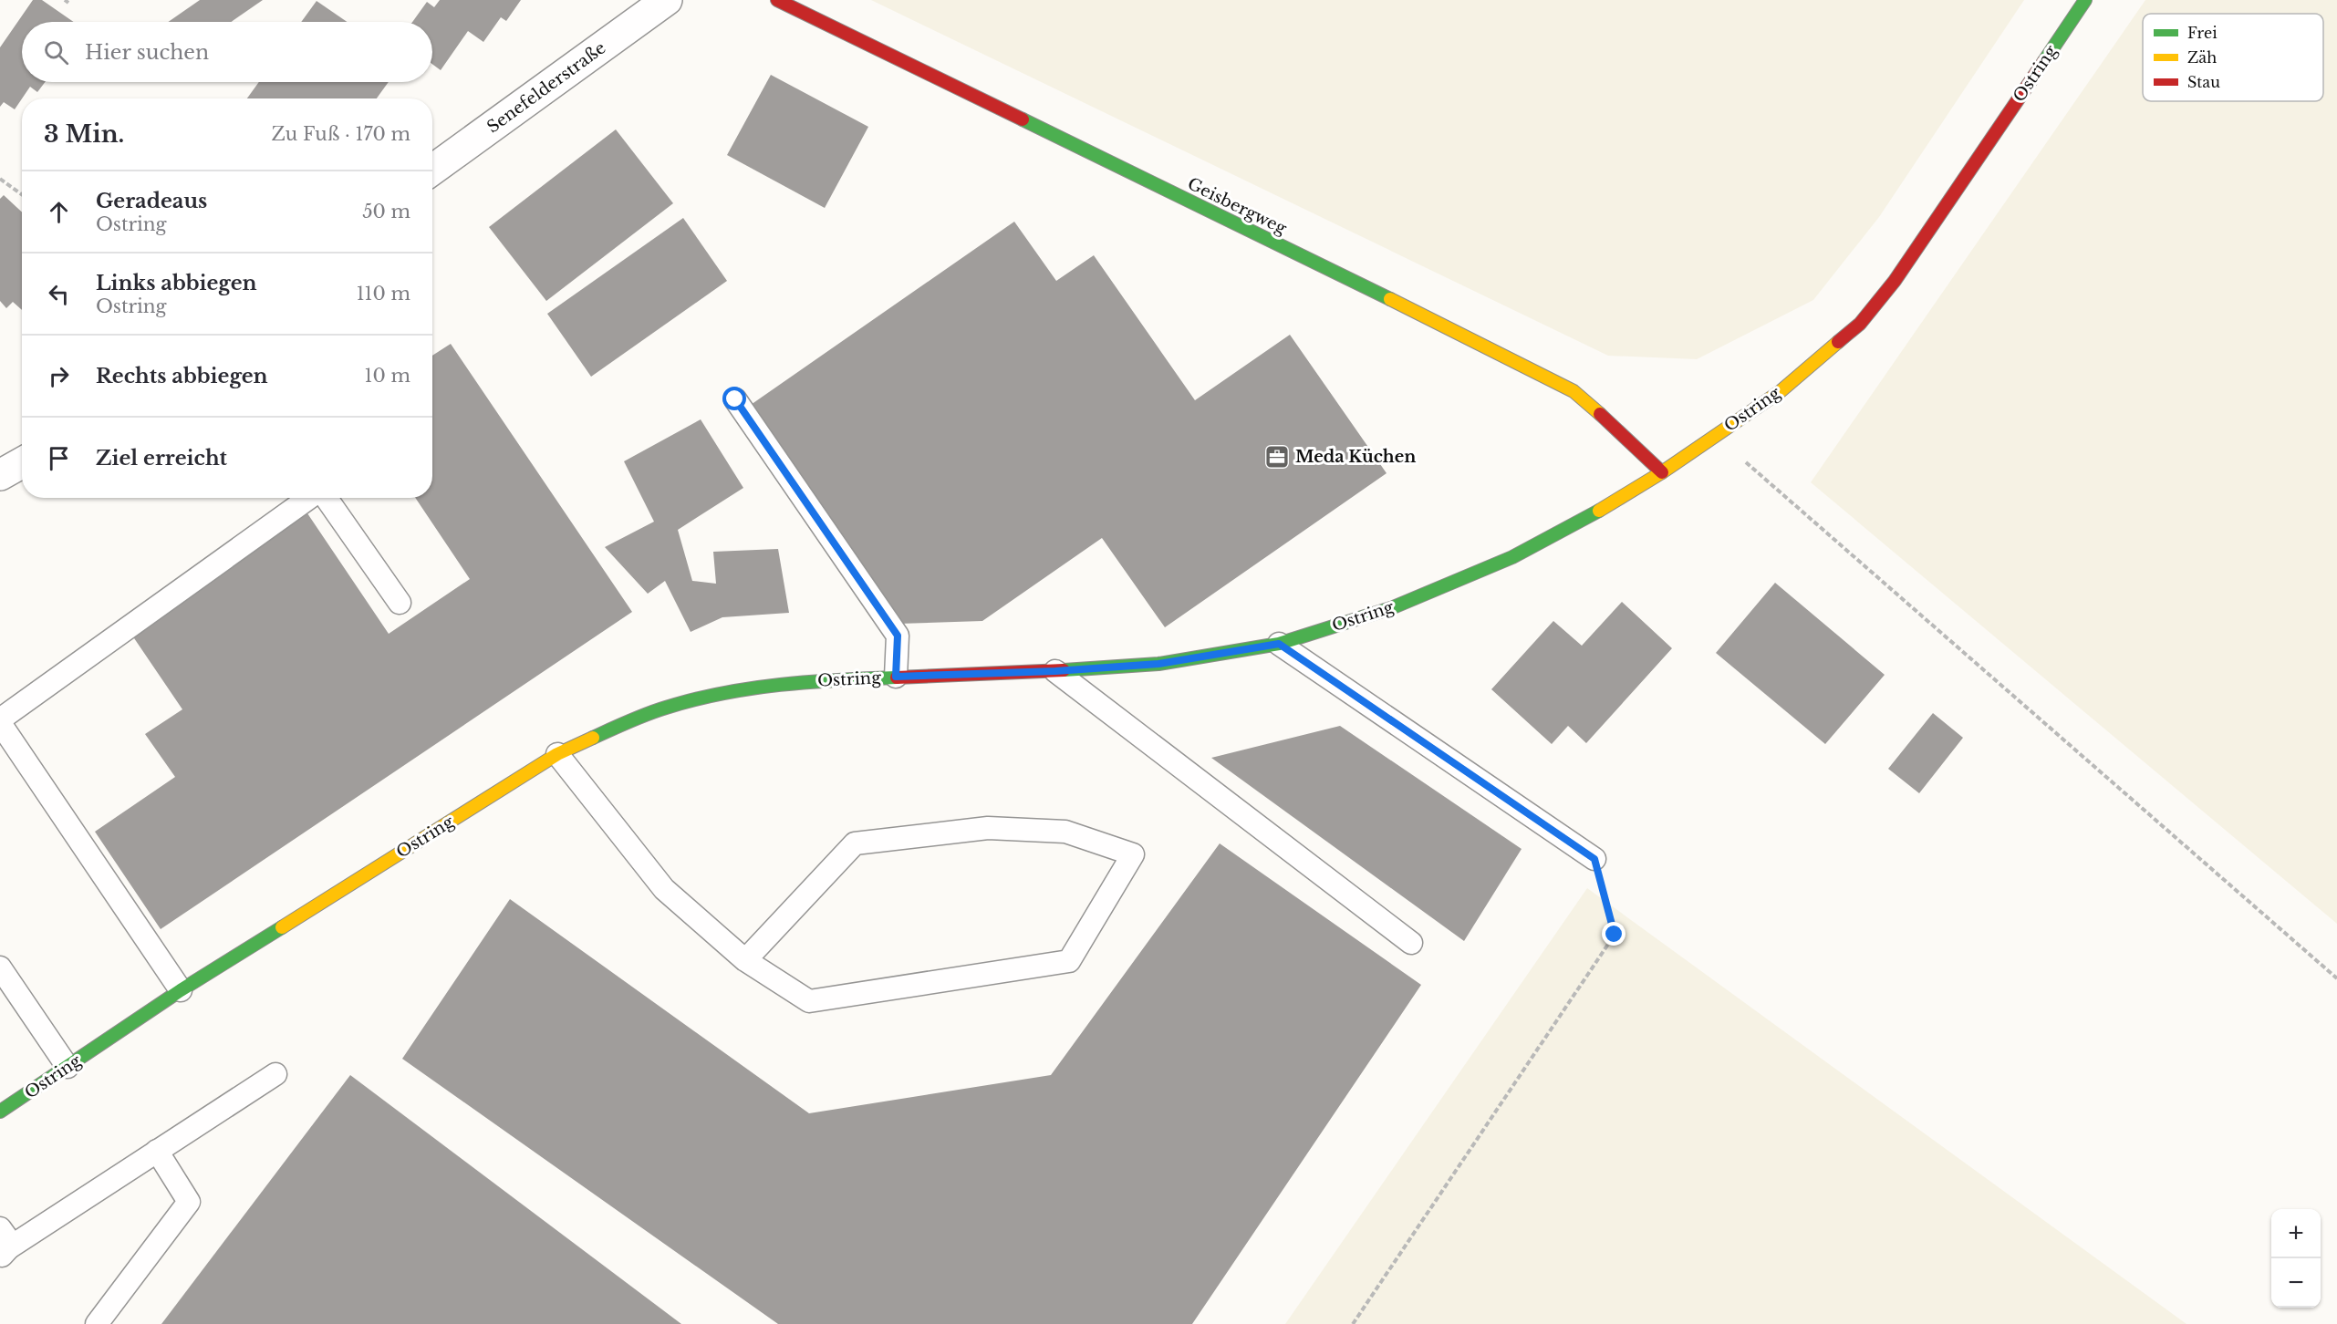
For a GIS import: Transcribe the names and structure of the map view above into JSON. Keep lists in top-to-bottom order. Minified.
{"streets":{"street":["Ostring","Senefelderstraße","Geisbergweg"]},"crossings":[["Ostring","Geisbergweg"]],"places":{"office":["Meda Küchen"]},"legend":["Frei","Zäh","Stau"],"page":{"search":"Hier suchen","heading":["3 Min.","Zu Fuß · 170 m"],"list":[["Geradeaus","Ostring","50 m"],["Links abbiegen","Ostring","110 m"],["Rechts abbiegen","10 m"],"Ziel erreicht"],"map_buttons":["+","−"]}}
